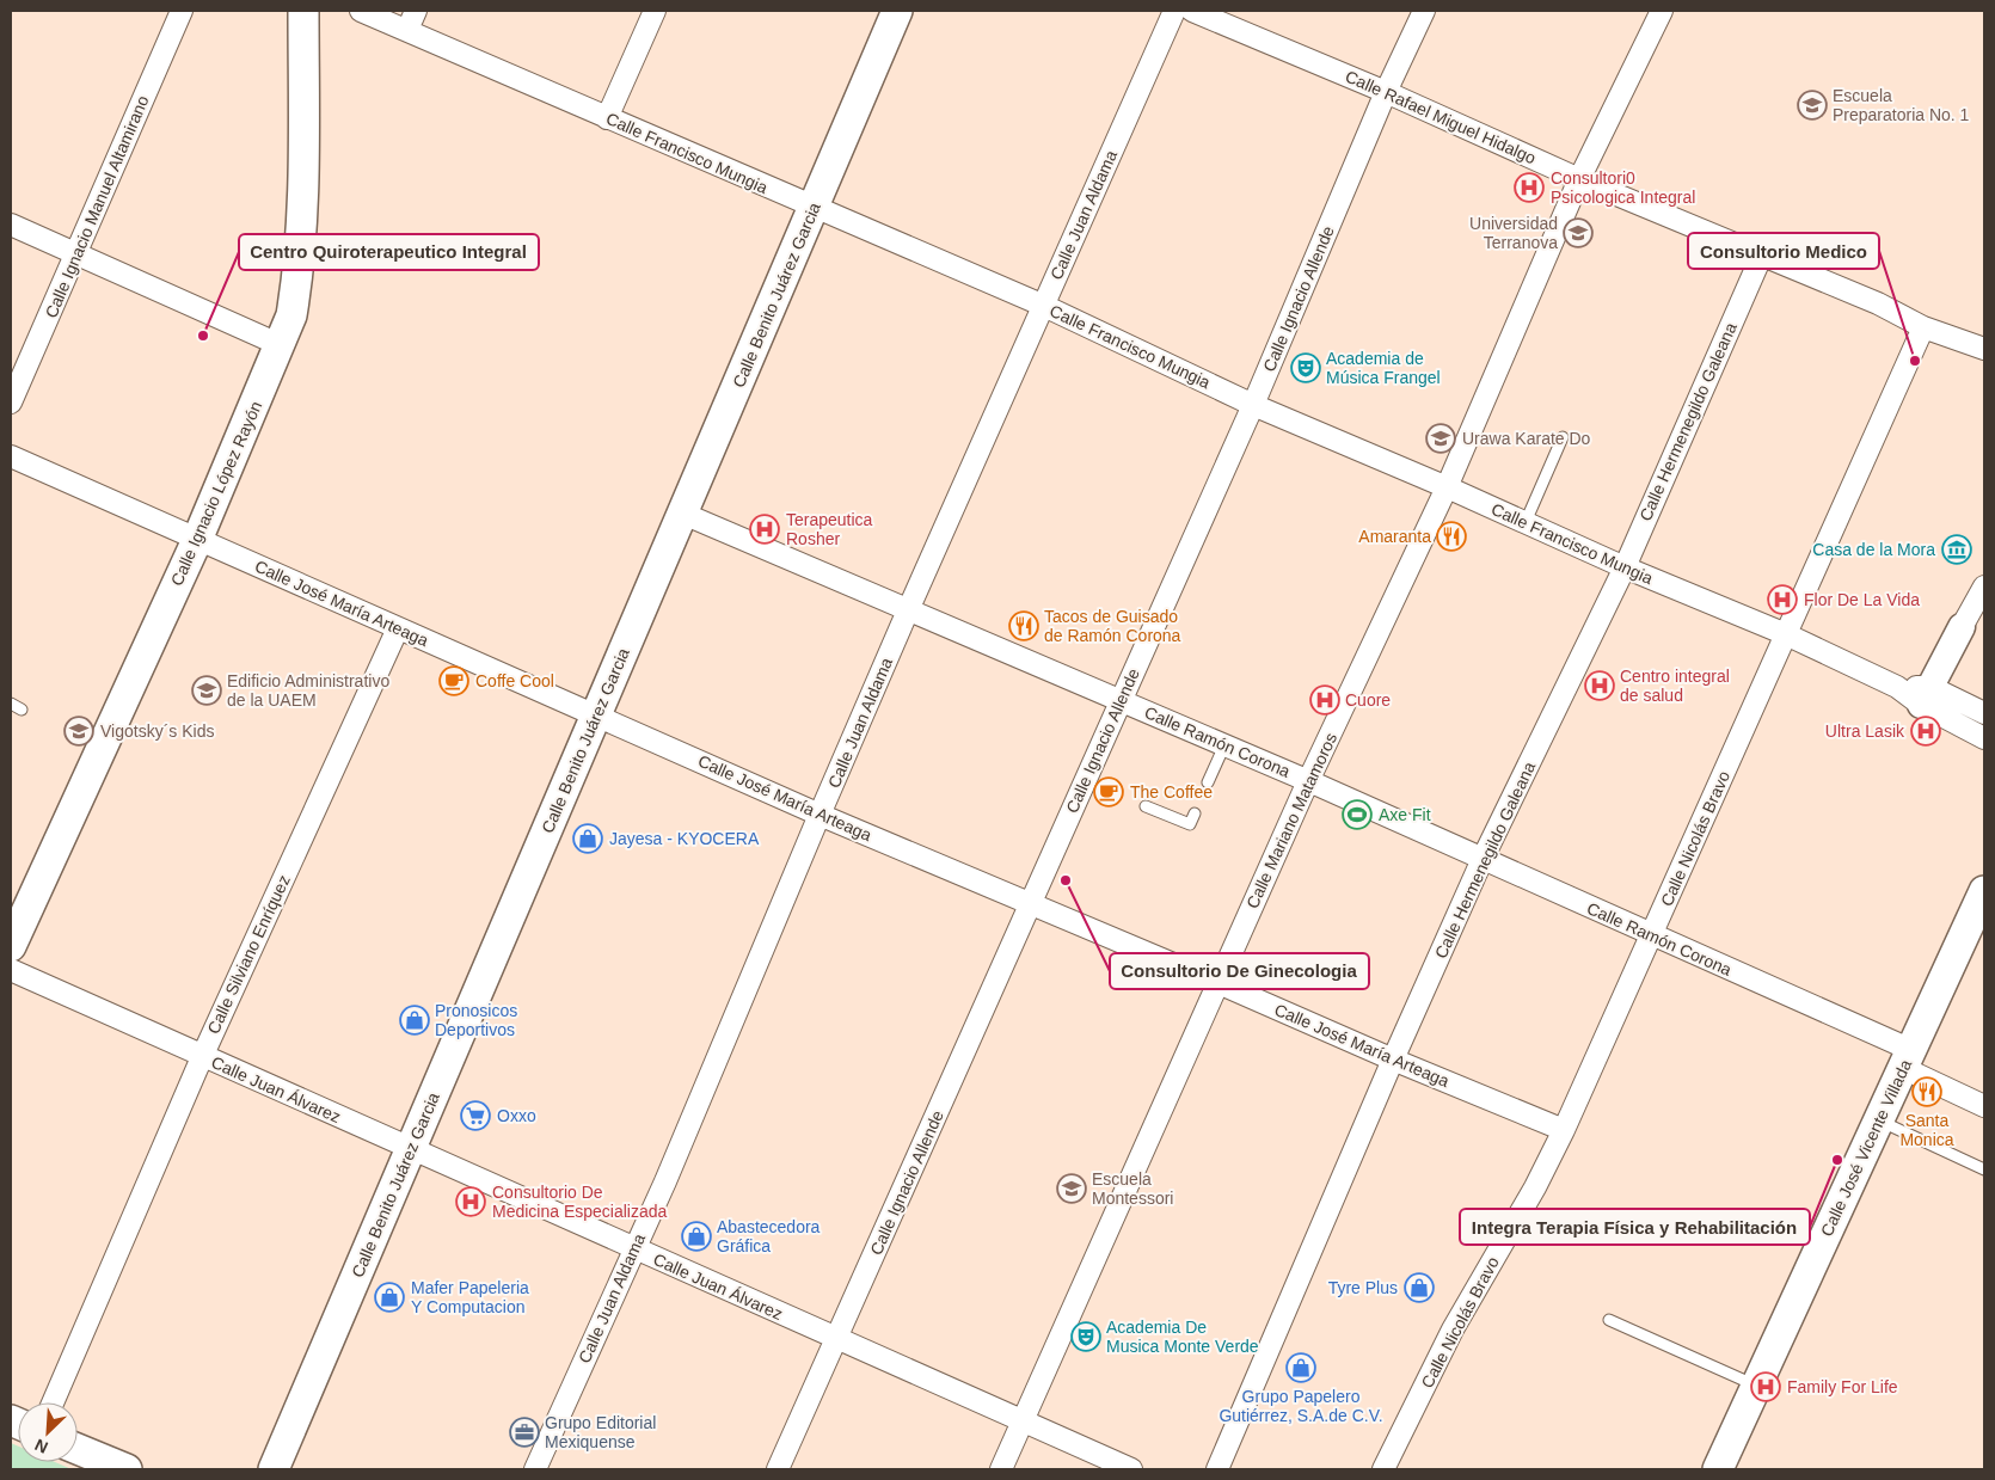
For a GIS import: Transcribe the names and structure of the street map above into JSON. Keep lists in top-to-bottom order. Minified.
{"streets":{"main road":["Calle Benito Juárez Garcia","Calle Ignacio López Rayón","Calle José Vicente Villada"],"street":["Calle Rafael Miguel Hidalgo","Calle Francisco Mungia","Calle Ignacio Manuel Altamirano","Calle Juan Aldama","Calle Ignacio Allende","Calle Hermenegildo Galeana","Calle José María Arteaga","Calle Ramón Corona","Calle Mariano Matamoros","Calle Nicolás Bravo","Calle Silviano Enríquez","Calle Juan Álvarez"]},"crossings":[["Calle Rafael Miguel Hidalgo","Calle Ignacio Allende"],["Calle Rafael Miguel Hidalgo","Calle Hermenegildo Galeana"],["Calle Rafael Miguel Hidalgo","Calle Mariano Matamoros"],["Calle Rafael Miguel Hidalgo","Calle Nicolás Bravo"],["Calle Francisco Mungia","Calle Juan Aldama"],["Calle Francisco Mungia","Calle Benito Juárez Garcia"],["Calle Francisco Mungia","Calle Ignacio Allende"],["Calle Francisco Mungia","Calle Hermenegildo Galeana"],["Calle Francisco Mungia","Calle Mariano Matamoros"],["Calle Francisco Mungia","Calle Nicolás Bravo"],["Calle Juan Aldama","Calle José María Arteaga"],["Calle Juan Aldama","Calle Ramón Corona"],["Calle Juan Aldama","Calle Juan Álvarez"],["Calle Benito Juárez Garcia","Calle José María Arteaga"],["Calle Benito Juárez Garcia","Calle Ramón Corona"],["Calle Benito Juárez Garcia","Calle Juan Álvarez"],["Calle Ignacio Allende","Calle José María Arteaga"],["Calle Ignacio Allende","Calle Ramón Corona"],["Calle Ignacio Allende","Calle Juan Álvarez"],["Calle Hermenegildo Galeana","Calle José María Arteaga"],["Calle Hermenegildo Galeana","Calle Ramón Corona"],["Calle Ignacio López Rayón","Calle José María Arteaga"],["Calle José María Arteaga","Calle Mariano Matamoros"],["Calle José María Arteaga","Calle Nicolás Bravo"],["Calle José María Arteaga","Calle Silviano Enríquez"],["Calle Ramón Corona","Calle Mariano Matamoros"],["Calle Ramón Corona","Calle Nicolás Bravo"],["Calle Ramón Corona","Calle José Vicente Villada"],["Calle Mariano Matamoros","Calle Juan Álvarez"],["Calle Silviano Enríquez","Calle Juan Álvarez"]],"places":{"school or university":["Escuela Preparatoria No. 1","Universidad Terranova","Urawa Karate Do","Edificio Administrativo de la UAEM","Vigotsky´s Kids","Escuela Montessori"],"hospital":["Consultori0 Psicologica Integral","Terapeutica Rosher","Flor De La Vida","Centro integral de salud","Cuore","Ultra Lasik","Consultorio De Medicina Especializada","Family For Life"],"other":["Centro Quiroterapeutico Integral","Consultorio Medico","Consultorio De Ginecologia","Integra Terapia Física y Rehabilitación"],"theatre":["Academia de Música Frangel","Academia De Musica Monte Verde"],"restaurant":["Amaranta","Tacos de Guisado de Ramón Corona","Santa Monica"],"museum":["Casa de la Mora"],"cafe":["Coffe Cool","The Coffee"],"sports":["Axe Fit"],"shop":["Jayesa - KYOCERA","Pronosicos Deportivos","Abastecedora Gráfica","Tyre Plus","Mafer Papeleria Y Computacion","Grupo Papelero Gutiérrez, S.A.de C.V."],"supermarket":["Oxxo"],"office":["Grupo Editorial Mexiquense"]},"north":"bottom left"}
